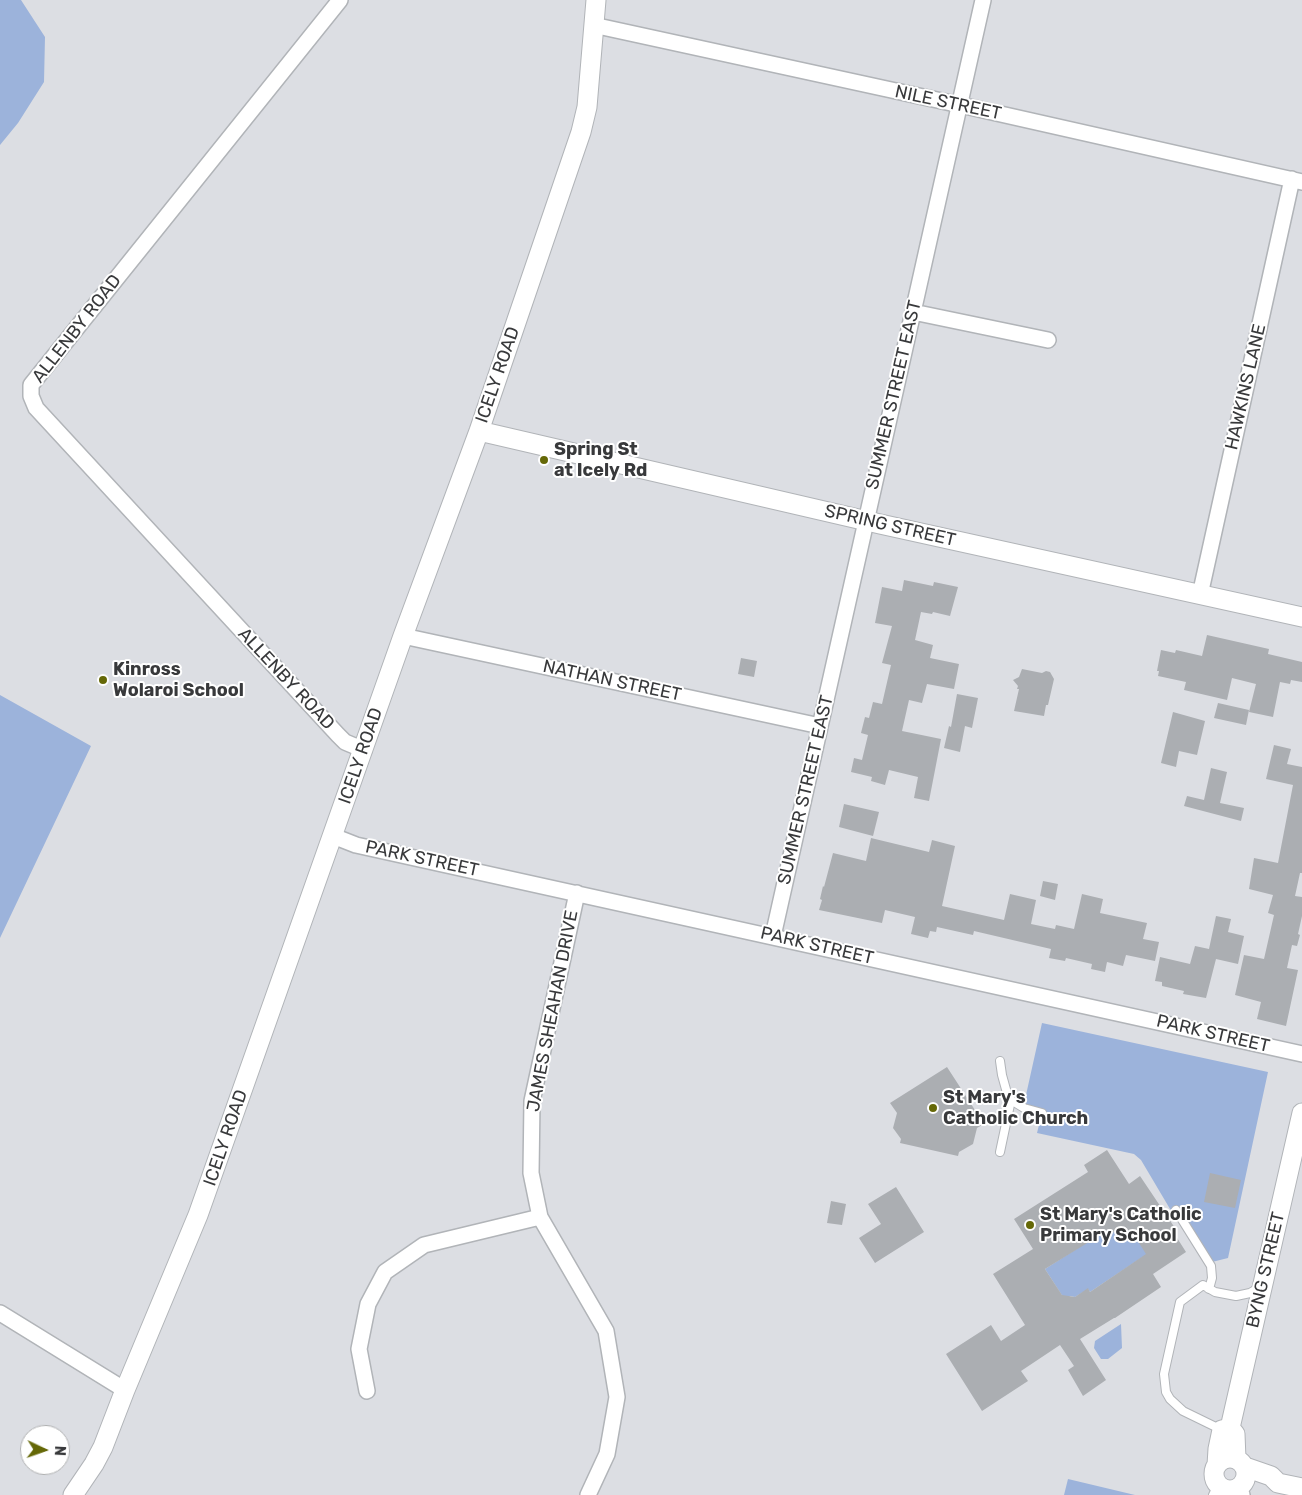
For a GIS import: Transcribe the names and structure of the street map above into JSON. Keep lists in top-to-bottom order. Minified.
{"streets":{"street":["NILE STREET","ALLENBY ROAD","ICELY ROAD","HAWKINS LANE","SUMMER STREET EAST","SPRING STREET","NATHAN STREET","PARK STREET","JAMES SHEAHAN DRIVE","BYNG STREET"]},"crossings":[["NILE STREET","ICELY ROAD"],["NILE STREET","HAWKINS LANE"],["NILE STREET","SUMMER STREET EAST"],["ALLENBY ROAD","ICELY ROAD"],["ICELY ROAD","SPRING STREET"],["ICELY ROAD","NATHAN STREET"],["ICELY ROAD","PARK STREET"],["HAWKINS LANE","SPRING STREET"],["SUMMER STREET EAST","SPRING STREET"],["SUMMER STREET EAST","NATHAN STREET"],["SUMMER STREET EAST","PARK STREET"],["PARK STREET","JAMES SHEAHAN DRIVE"]],"places":["Spring St at Icely Rd","Kinross Wolaroi School","St Mary's Catholic Church","St Mary's Catholic Primary School"],"north":"right"}
